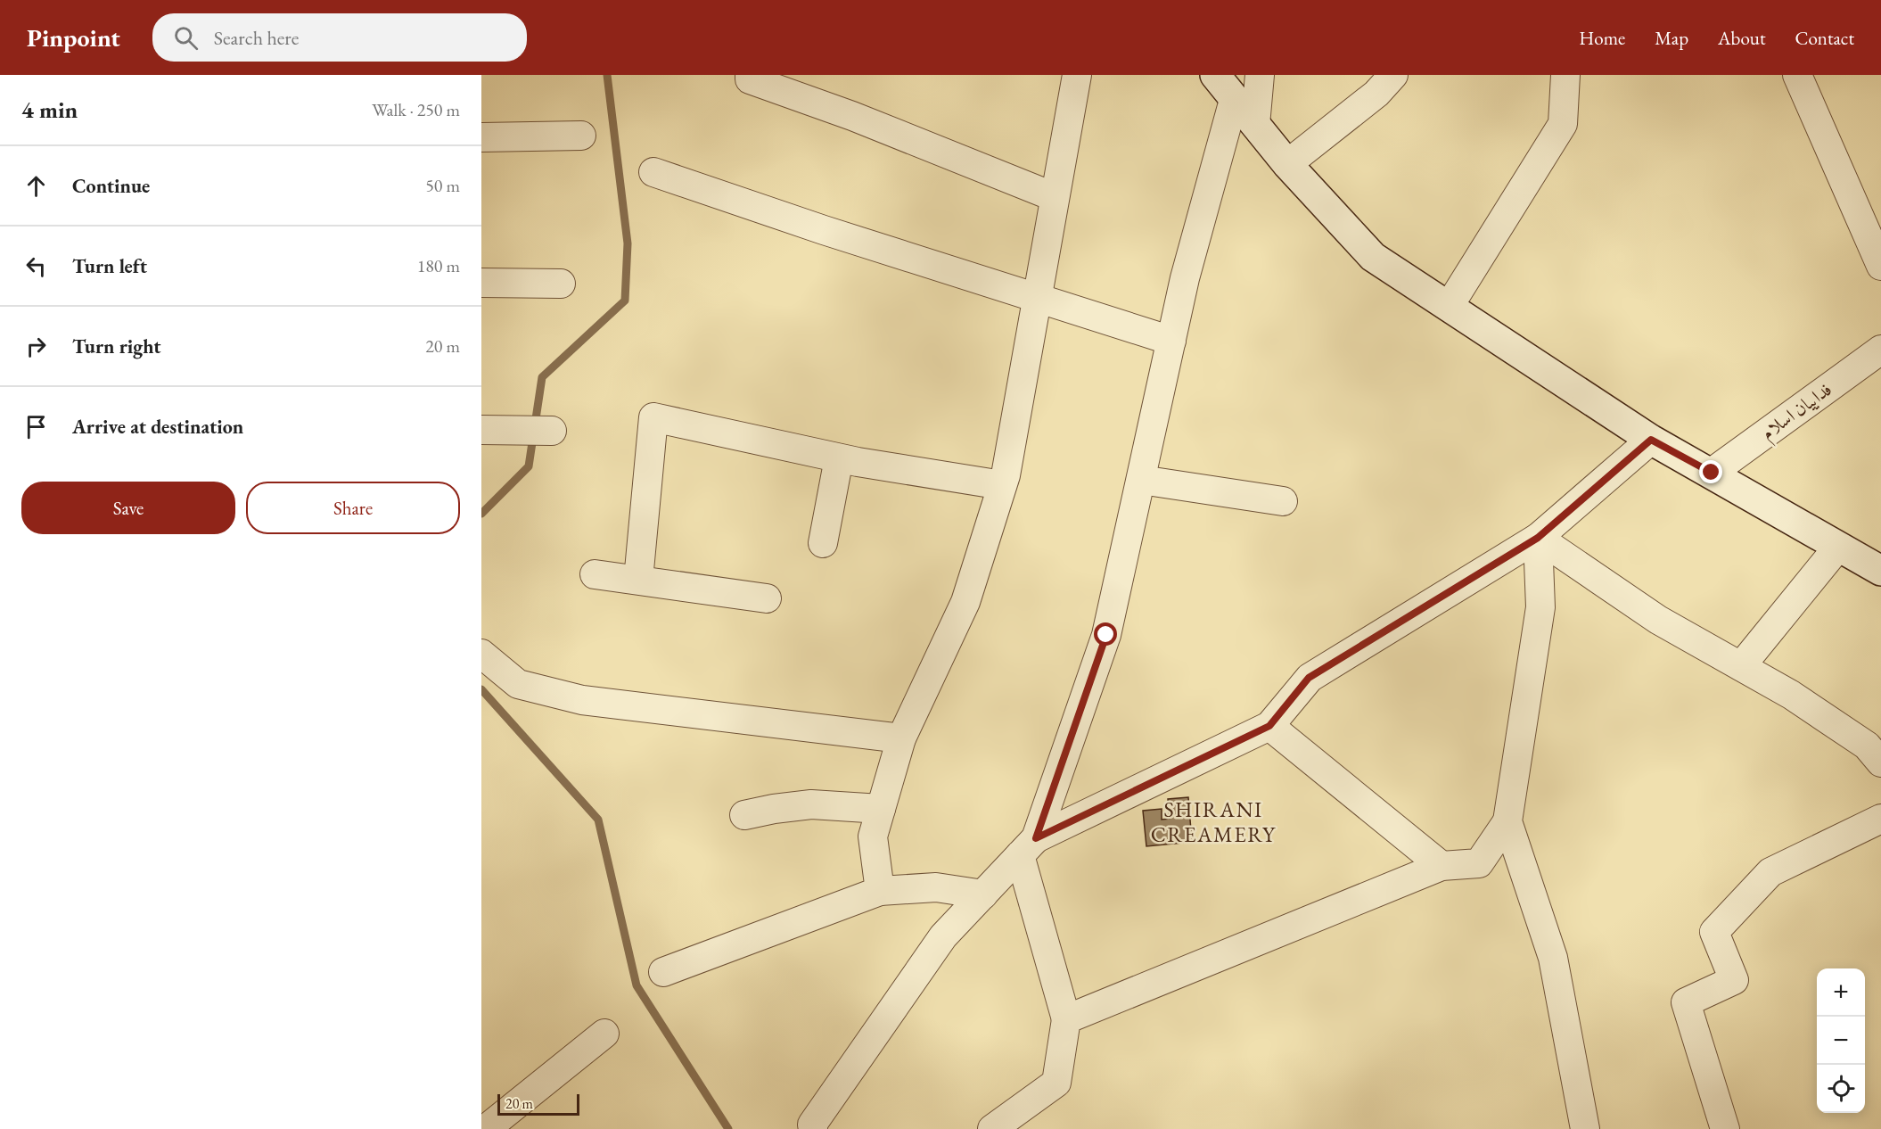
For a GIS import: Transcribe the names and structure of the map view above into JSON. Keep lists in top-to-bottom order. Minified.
{"streets":{"street":["فداییان اسلام"]},"districts":["SHIRANI CREAMERY"],"scale_bar":"20 m","page":{"header":"Pinpoint","search":"Search here","nav":["Home","Map","About","Contact"],"heading":["4 min","Walk · 250 m"],"list":[["Continue","50 m"],["Turn left","180 m"],["Turn right","20 m"],"Arrive at destination"],"buttons":["Save","Share"],"map_buttons":["+","−"],"scale":"20 m"}}
